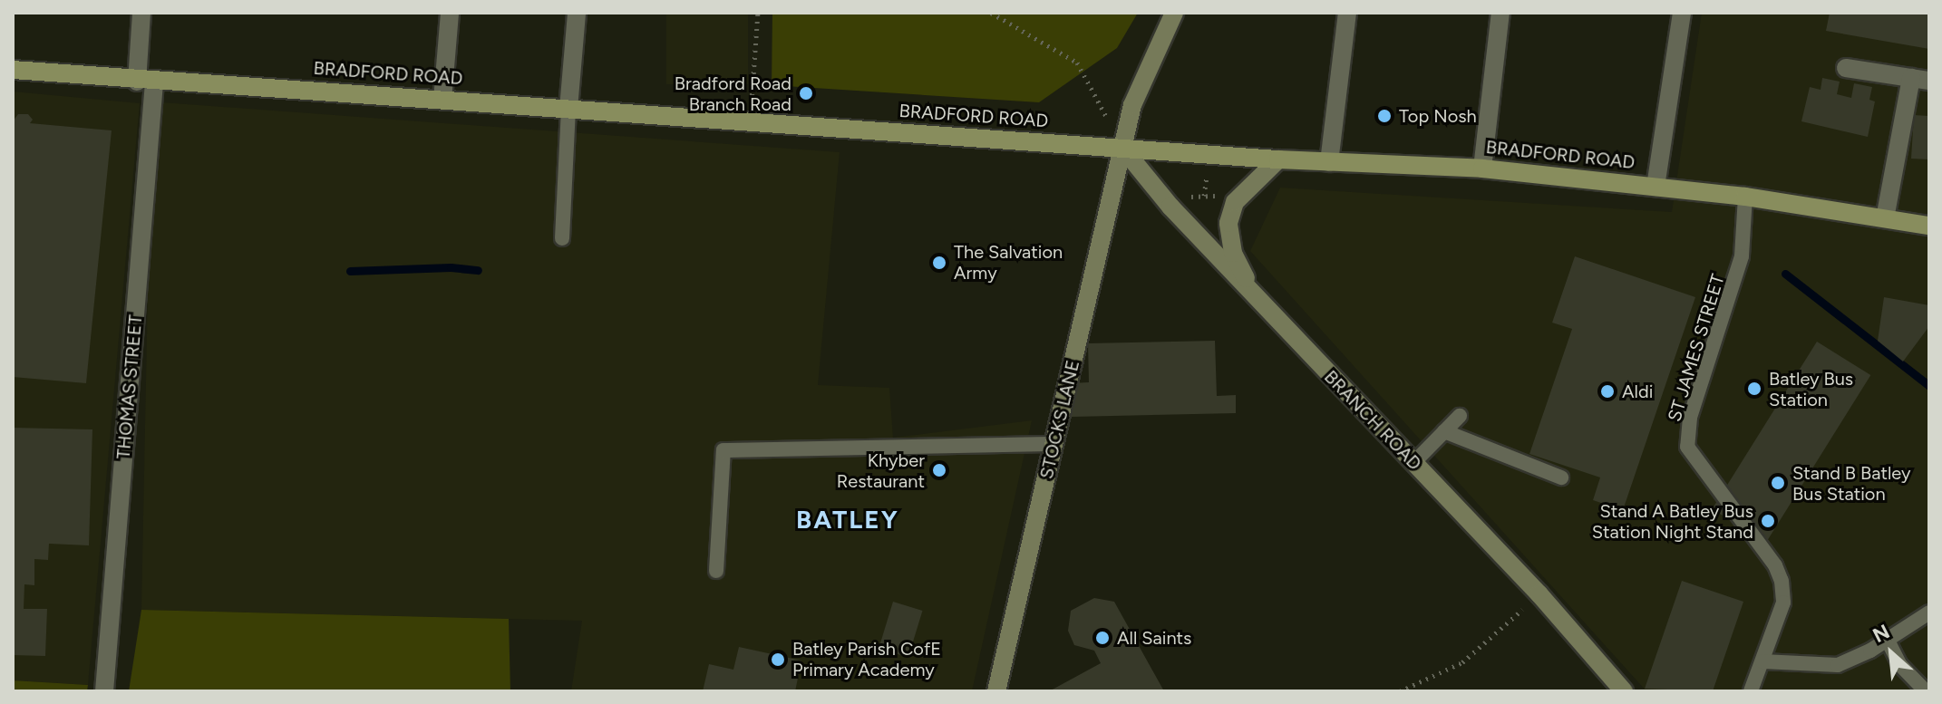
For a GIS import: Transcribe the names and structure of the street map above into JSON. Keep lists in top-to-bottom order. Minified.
{"streets":{"main road":["BRADFORD ROAD"],"street":["THOMAS STREET","STOCKS LANE","BRANCH ROAD"],"lane":["ST JAMES STREET"]},"crossings":[["BRADFORD ROAD","ST JAMES STREET"],["BRADFORD ROAD","THOMAS STREET"],["BRADFORD ROAD","STOCKS LANE"],["BRADFORD ROAD","BRANCH ROAD"],["STOCKS LANE","BRANCH ROAD"]],"districts":["BATLEY"],"places":["Bradford Road Branch Road","Top Nosh","The Salvation Army","Batley Bus Station","Aldi","Khyber Restaurant","Stand B Batley Bus Station","Stand A Batley Bus Station Night Stand","All Saints","Batley Parish CofE Primary Academy"],"north":"top left"}
